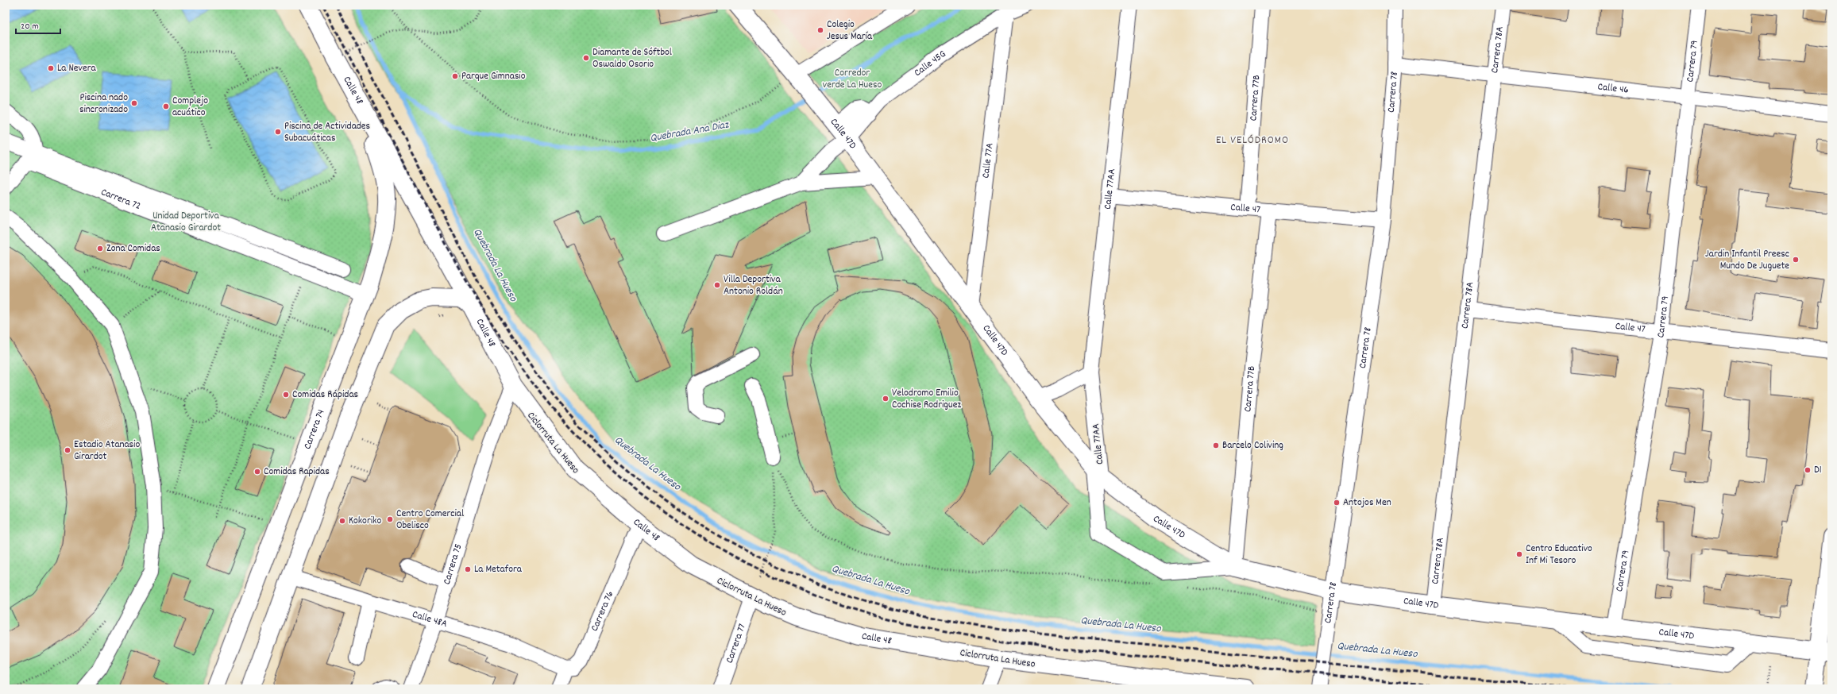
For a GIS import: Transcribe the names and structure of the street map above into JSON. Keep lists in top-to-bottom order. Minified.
{"streets":{"main road":["Calle 48","Calle 47D","Carrera 74"],"street":["Carrera 78A","Carrera 79","Calle 45G","Calle 46","Carrera 78","Carrera 77B","Calle 77A","Calle 77AA","Carrera 72","Calle 47","Carrera 75","Carrera 76","Calle 48A","Carrera 77"]},"crossings":[["Carrera 78A","Calle 46"],["Carrera 78A","Calle 47D"],["Carrera 78A","Calle 47"],["Carrera 79","Calle 46"],["Carrera 79","Calle 47D"],["Carrera 79","Calle 47"],["Calle 45G","Calle 77A"],["Calle 46","Carrera 78"],["Calle 48","Carrera 74"],["Calle 48","Carrera 75"],["Calle 48","Carrera 76"],["Calle 48","Carrera 77"],["Carrera 78","Calle 47D"],["Carrera 78","Calle 47"],["Carrera 77B","Calle 47D"],["Carrera 77B","Calle 77AA"],["Carrera 77B","Calle 47"],["Calle 47D","Calle 77A"],["Calle 47D","Calle 77AA"],["Calle 77AA","Calle 47"],["Carrera 72","Carrera 74"],["Carrera 75","Calle 48A"],["Carrera 76","Calle 48A"]],"districts":["EL VELÓDROMO"],"water":["Quebrada Ana Diaz","Quebrada La Hueso"],"parks":["Corredor verde La Hueso","Unidad Deportiva Atanasio Girardot"],"places":["Colegio Jesus María","Diamante de Sóftbol Oswaldo Osorio","La Nevera","Parque Gimnasio","Piscina nado sincronizado","Complejo acuático","Piscina de Actividades Subacuáticas","Zona Comidas","Jardin Infantil Preesc Mundo De Juguete","Villa Deportiva Antonio Roldán","Comidas Rápidas","Velodromo Emilio Cochise Rodriguez","Barcelo Coliving","Estadio Atanasio Girardot","D1","Comidas Rapidas","Antojos Men","Centro Comercial Obelisco","Kokoriko","Centro Educativo Inf Mi Tesoro","La Metafora"],"scale_bar":"20 m"}
